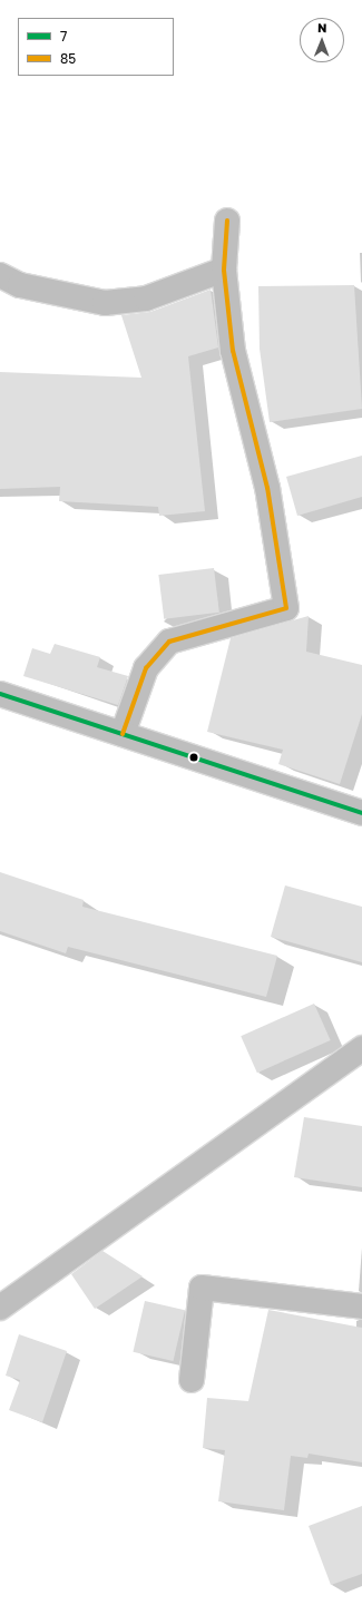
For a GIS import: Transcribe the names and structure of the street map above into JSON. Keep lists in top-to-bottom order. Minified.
{"lines":["transit line 85","transit line 7"],"legend":["7","85"],"north":"top"}
